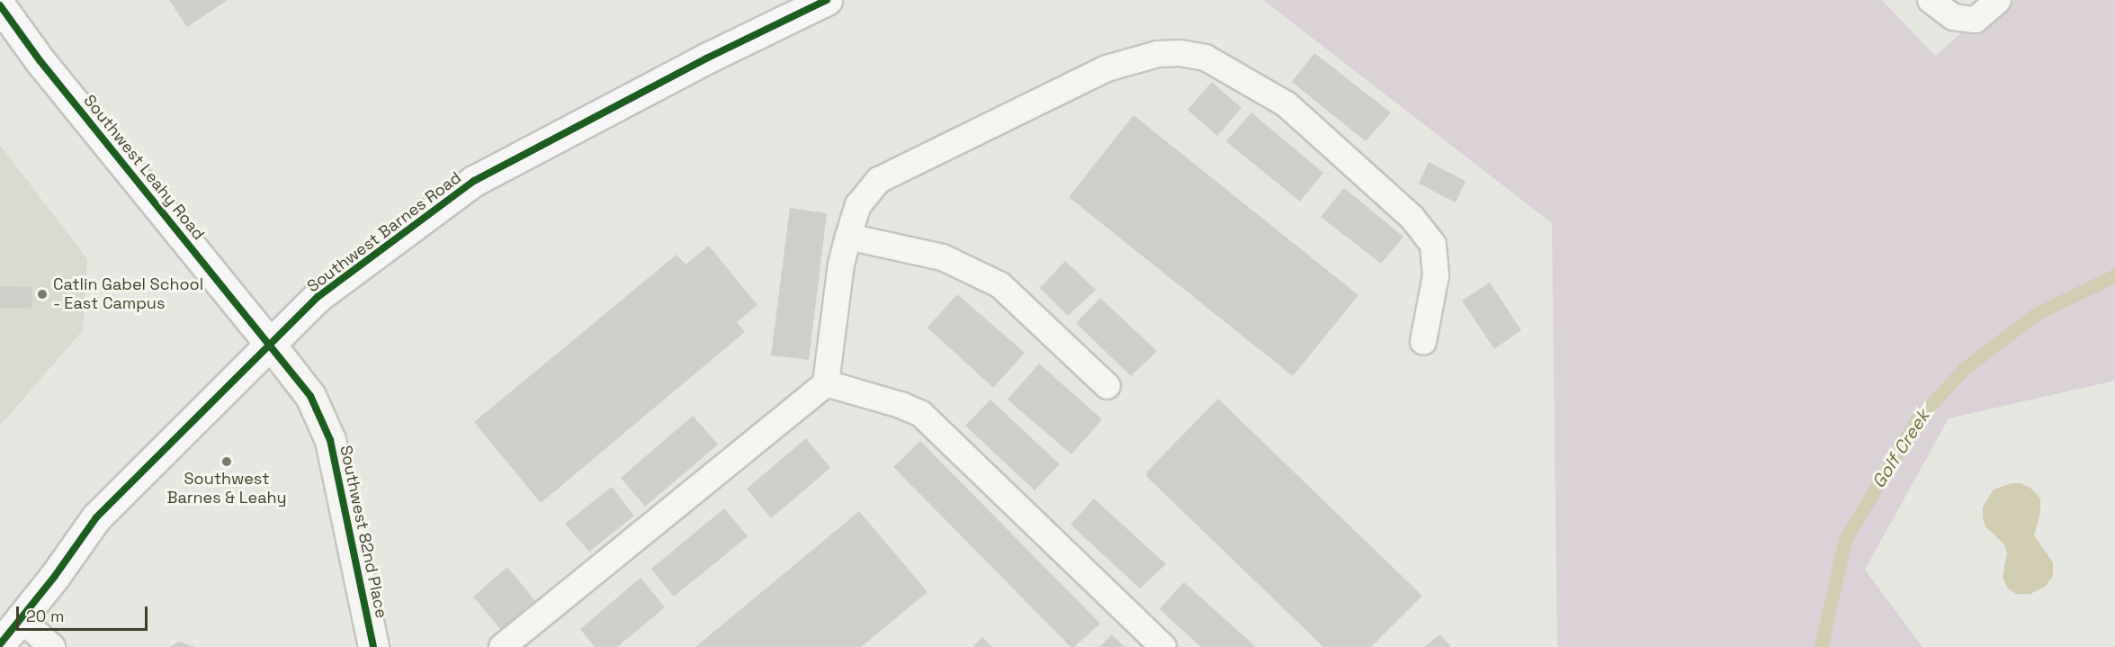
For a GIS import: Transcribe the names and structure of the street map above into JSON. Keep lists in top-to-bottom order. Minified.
{"streets":{"main road":["Southwest Leahy Road","Southwest Barnes Road"],"street":["Southwest 82nd Place"]},"crossings":[["Southwest Leahy Road","Southwest Barnes Road"],["Southwest Leahy Road","Southwest 82nd Place"],["Southwest Barnes Road","Southwest 82nd Place"]],"water":["Golf Creek"],"places":["Catlin Gabel School - East Campus","Southwest Barnes & Leahy"],"scale_bar":"20 m"}
